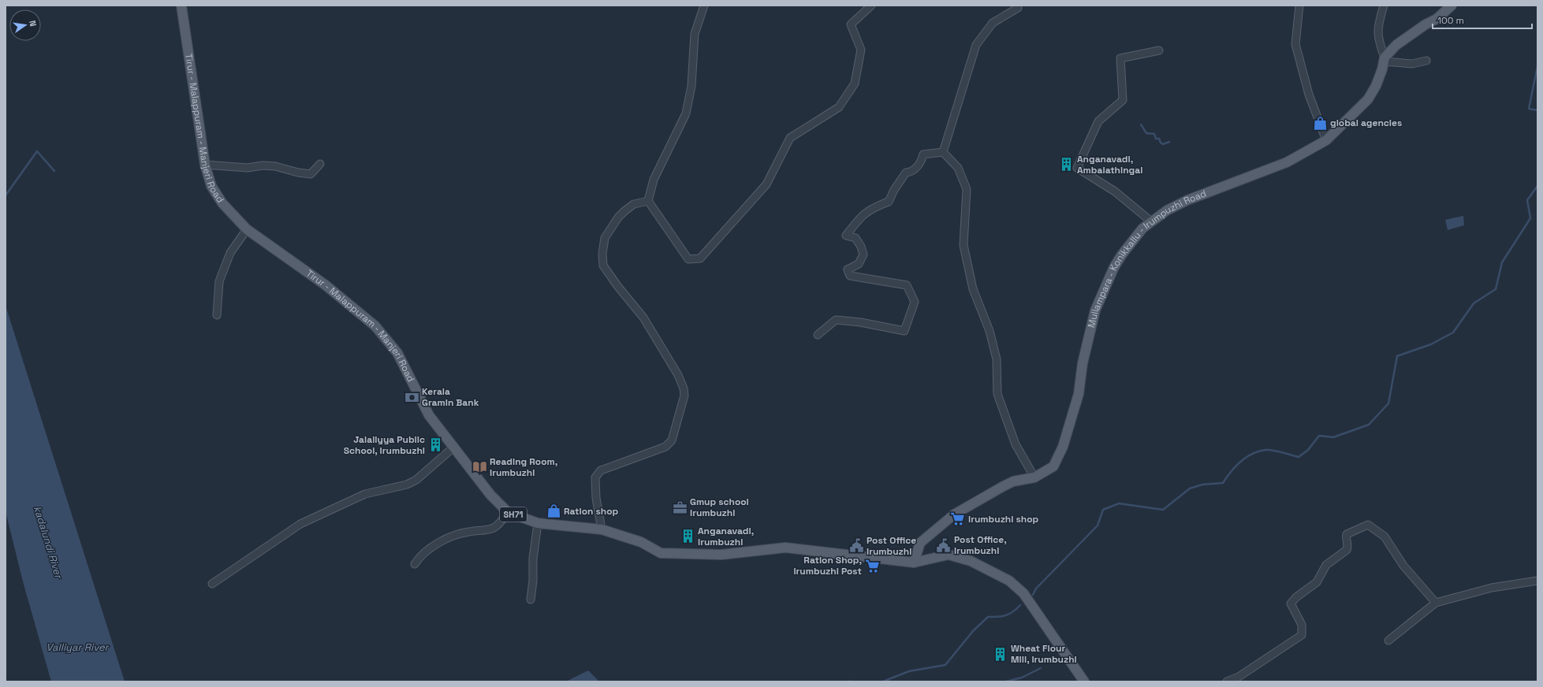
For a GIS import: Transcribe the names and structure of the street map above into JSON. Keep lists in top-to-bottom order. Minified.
{"streets":{"main road":["Tirur - Malappuram - Manjeri Road","Mullampara - Konikkallu - Irumpuzhi Road","SH71"]},"crossings":[["Tirur - Malappuram - Manjeri Road","Mullampara - Konikkallu - Irumpuzhi Road"]],"water":["kadalundi River","Valliyar River"],"places":{"shop":["global agencies","Ration shop"],"building":["Anganavadi, Ambalathingal","Jalaliyya Public School, Irumbuzhi","Anganavadi, Irumbuzhi","Wheat Flour Mill, Irumbuzhi"],"bank":["Kerala Gramin Bank"],"library":["Reading Room, Irumbuzhi"],"office":["Gmup school Irumbuzhi"],"supermarket":["irumbuzhi shop","Ration Shop, Irumbuzhi Post"],"public building":["Post Office, Irumbuzhi","Post Office Irumbuzhi"]},"scale_bar":"100 m","north":"right"}
